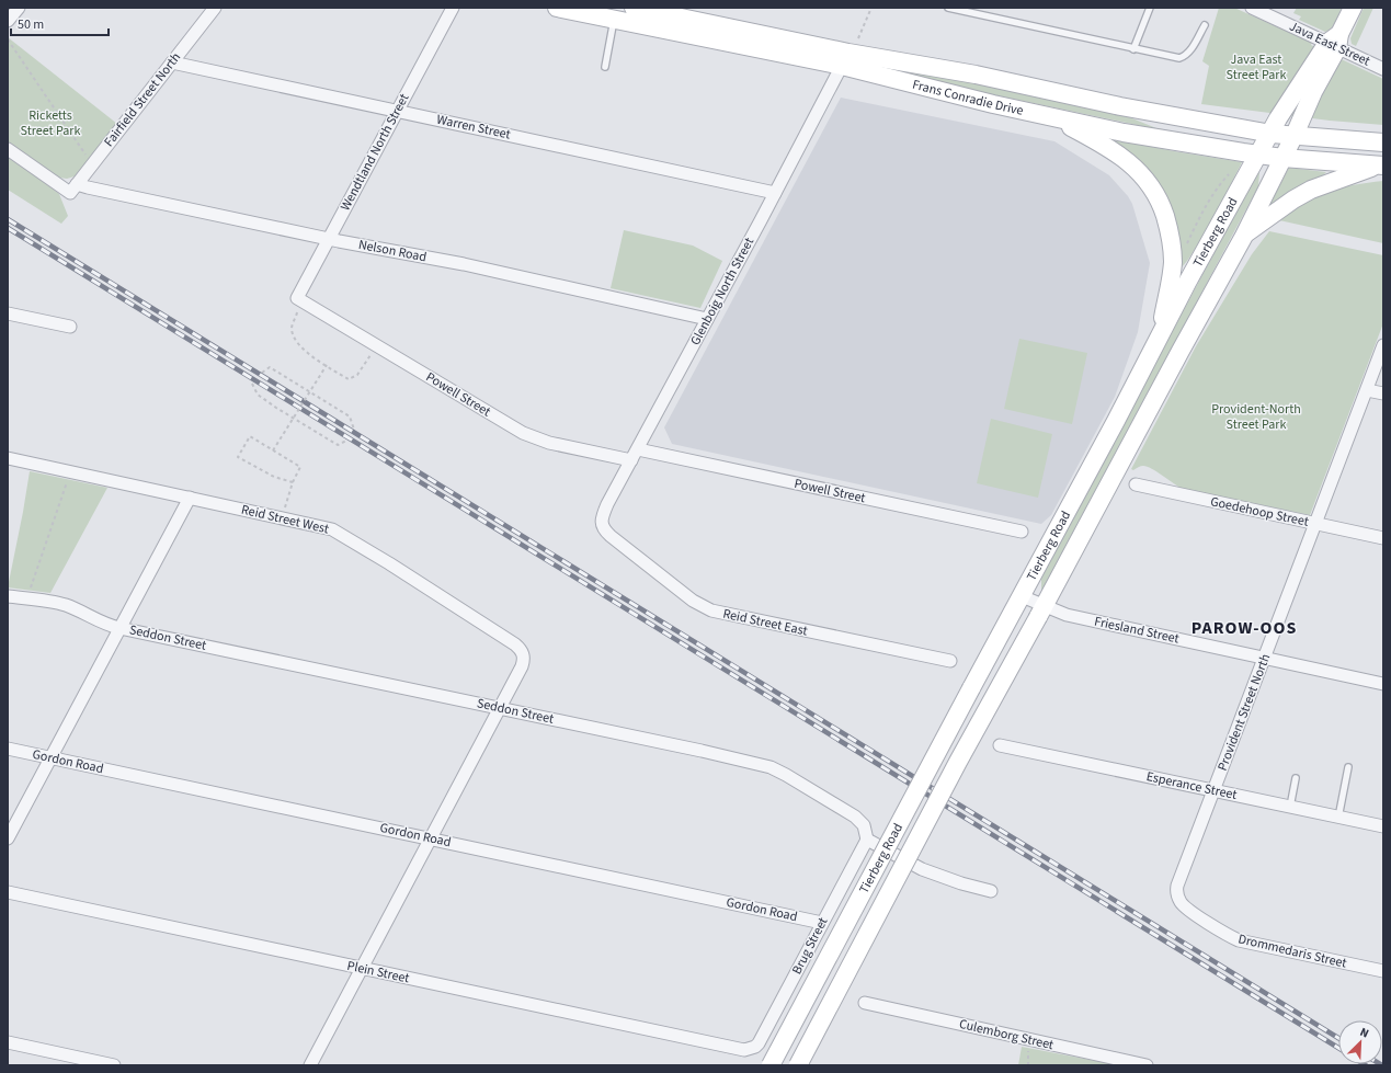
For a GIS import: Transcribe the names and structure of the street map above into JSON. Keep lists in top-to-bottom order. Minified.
{"streets":{"main road":["Frans Conradie Drive","Tierberg Road"],"street":["Java East Street","Fairfield Street North","Warren Street","Wendtland North Street","Nelson Road","Glenboig North Street","Powell Street","Goedehoop Street","Reid Street West","Reid Street East","Friesland Street","Seddon Street","Provident Street North","Gordon Road","Esperance Street","Brug Street","Drommedaris Street","Plein Street","Culemborg Street"]},"crossings":[["Java East Street","Tierberg Road"],["Frans Conradie Drive","Tierberg Road"],["Frans Conradie Drive","Glenboig North Street"],["Fairfield Street North","Warren Street"],["Fairfield Street North","Nelson Road"],["Warren Street","Wendtland North Street"],["Warren Street","Glenboig North Street"],["Wendtland North Street","Nelson Road"],["Wendtland North Street","Powell Street"],["Tierberg Road","Friesland Street"],["Nelson Road","Glenboig North Street"],["Glenboig North Street","Powell Street"],["Glenboig North Street","Reid Street East"],["Goedehoop Street","Provident Street North"],["Reid Street West","Seddon Street"],["Friesland Street","Provident Street North"],["Seddon Street","Brug Street"],["Provident Street North","Esperance Street"],["Provident Street North","Drommedaris Street"],["Gordon Road","Brug Street"],["Brug Street","Plein Street"]],"districts":["PAROW-OOS"],"parks":["Java East Street Park","Ricketts Street Park","Provident-North Street Park"],"scale_bar":"50 m","north":"top right"}
